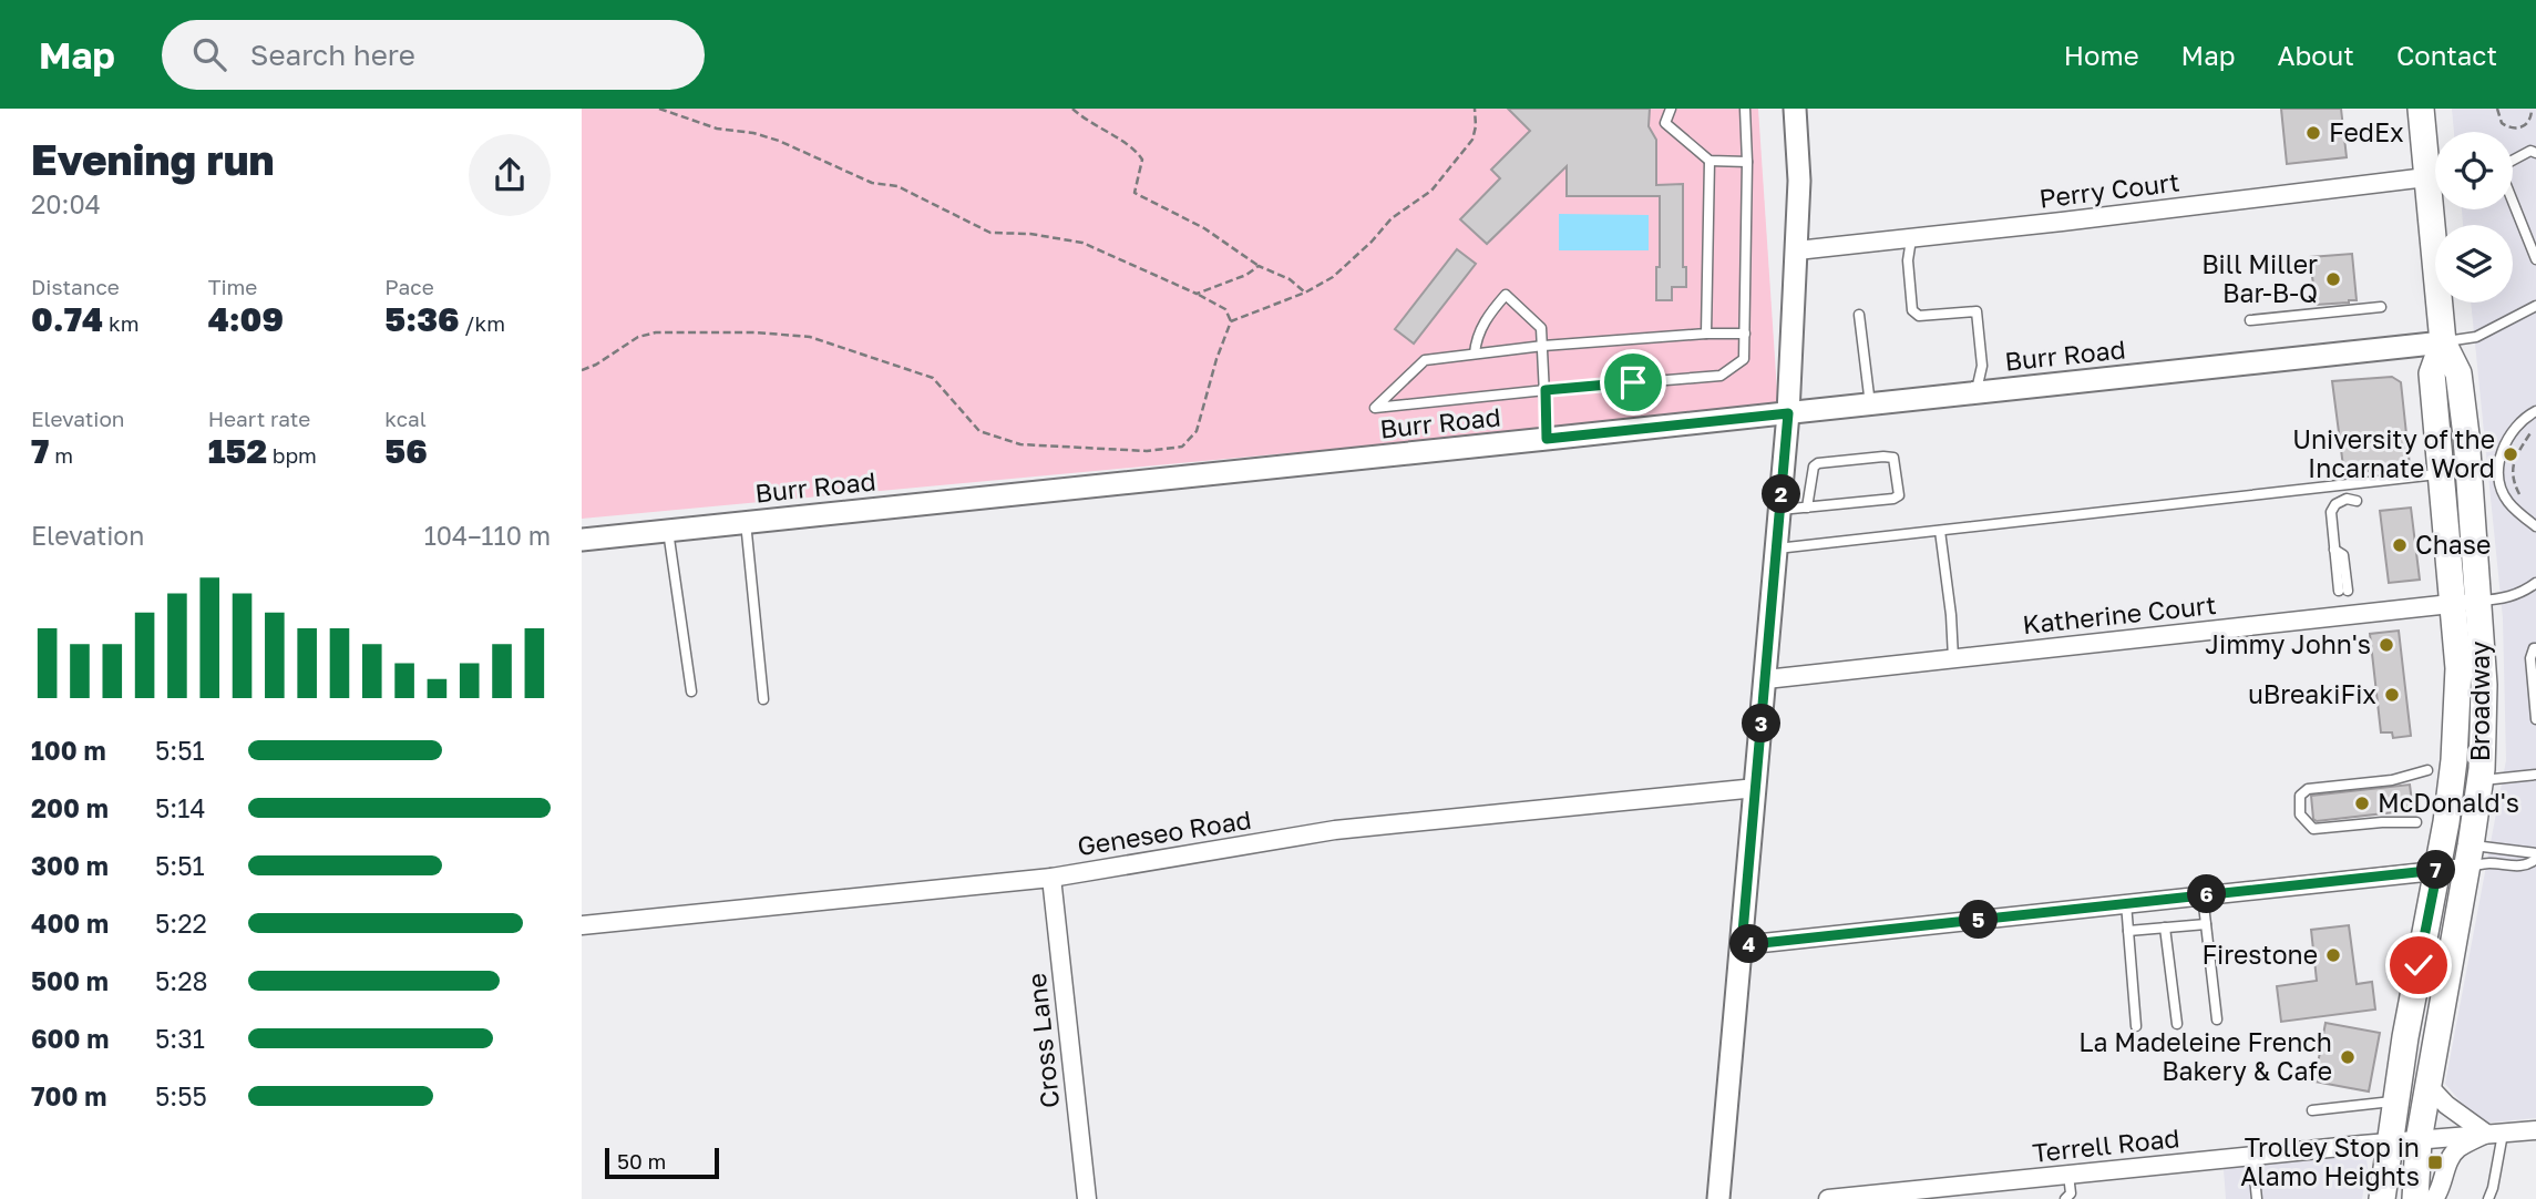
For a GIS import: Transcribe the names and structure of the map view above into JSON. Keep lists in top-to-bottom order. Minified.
{"streets":{"main road":["Broadway"],"street":["Perry Court","Burr Road","Katherine Court","Geneseo Road","Cross Lane","Terrell Road"]},"crossings":[["Perry Court","Broadway"],["Burr Road","Broadway"],["Katherine Court","Broadway"],["Broadway","Terrell Road"],["Geneseo Road","Cross Lane"]],"places":{"other":["FedEx","Bill Miller Bar-B-Q","University of the Incarnate Word","Chase","Jimmy John's","uBreakiFix","McDonald's","Firestone","La Madeleine French Bakery & Cafe"],"transit":["Trolley Stop in Alamo Heights"]},"scale_bar":"50 m","page":{"header":"Map","search":"Search here","nav":["Home","Map","About","Contact"],"heading":["Evening run","20:04"],"stats":[["Distance","0.74 km"],["Time","4:09"],["Pace","5:36 /km"],["Elevation","7 m"],["Heart rate","152 bpm"],["kcal","56"]],"pins":["2","3","7","6","5","4"],"chart":["Elevation","104–110 m"],"list":[{"name":"100 m","note":"5:51"},{"name":"200 m","note":"5:14"},{"name":"300 m","note":"5:51"},{"name":"400 m","note":"5:22"},{"name":"500 m","note":"5:28"},{"name":"600 m","note":"5:31"},{"name":"700 m","note":"5:55"}],"scale":"50 m"}}
